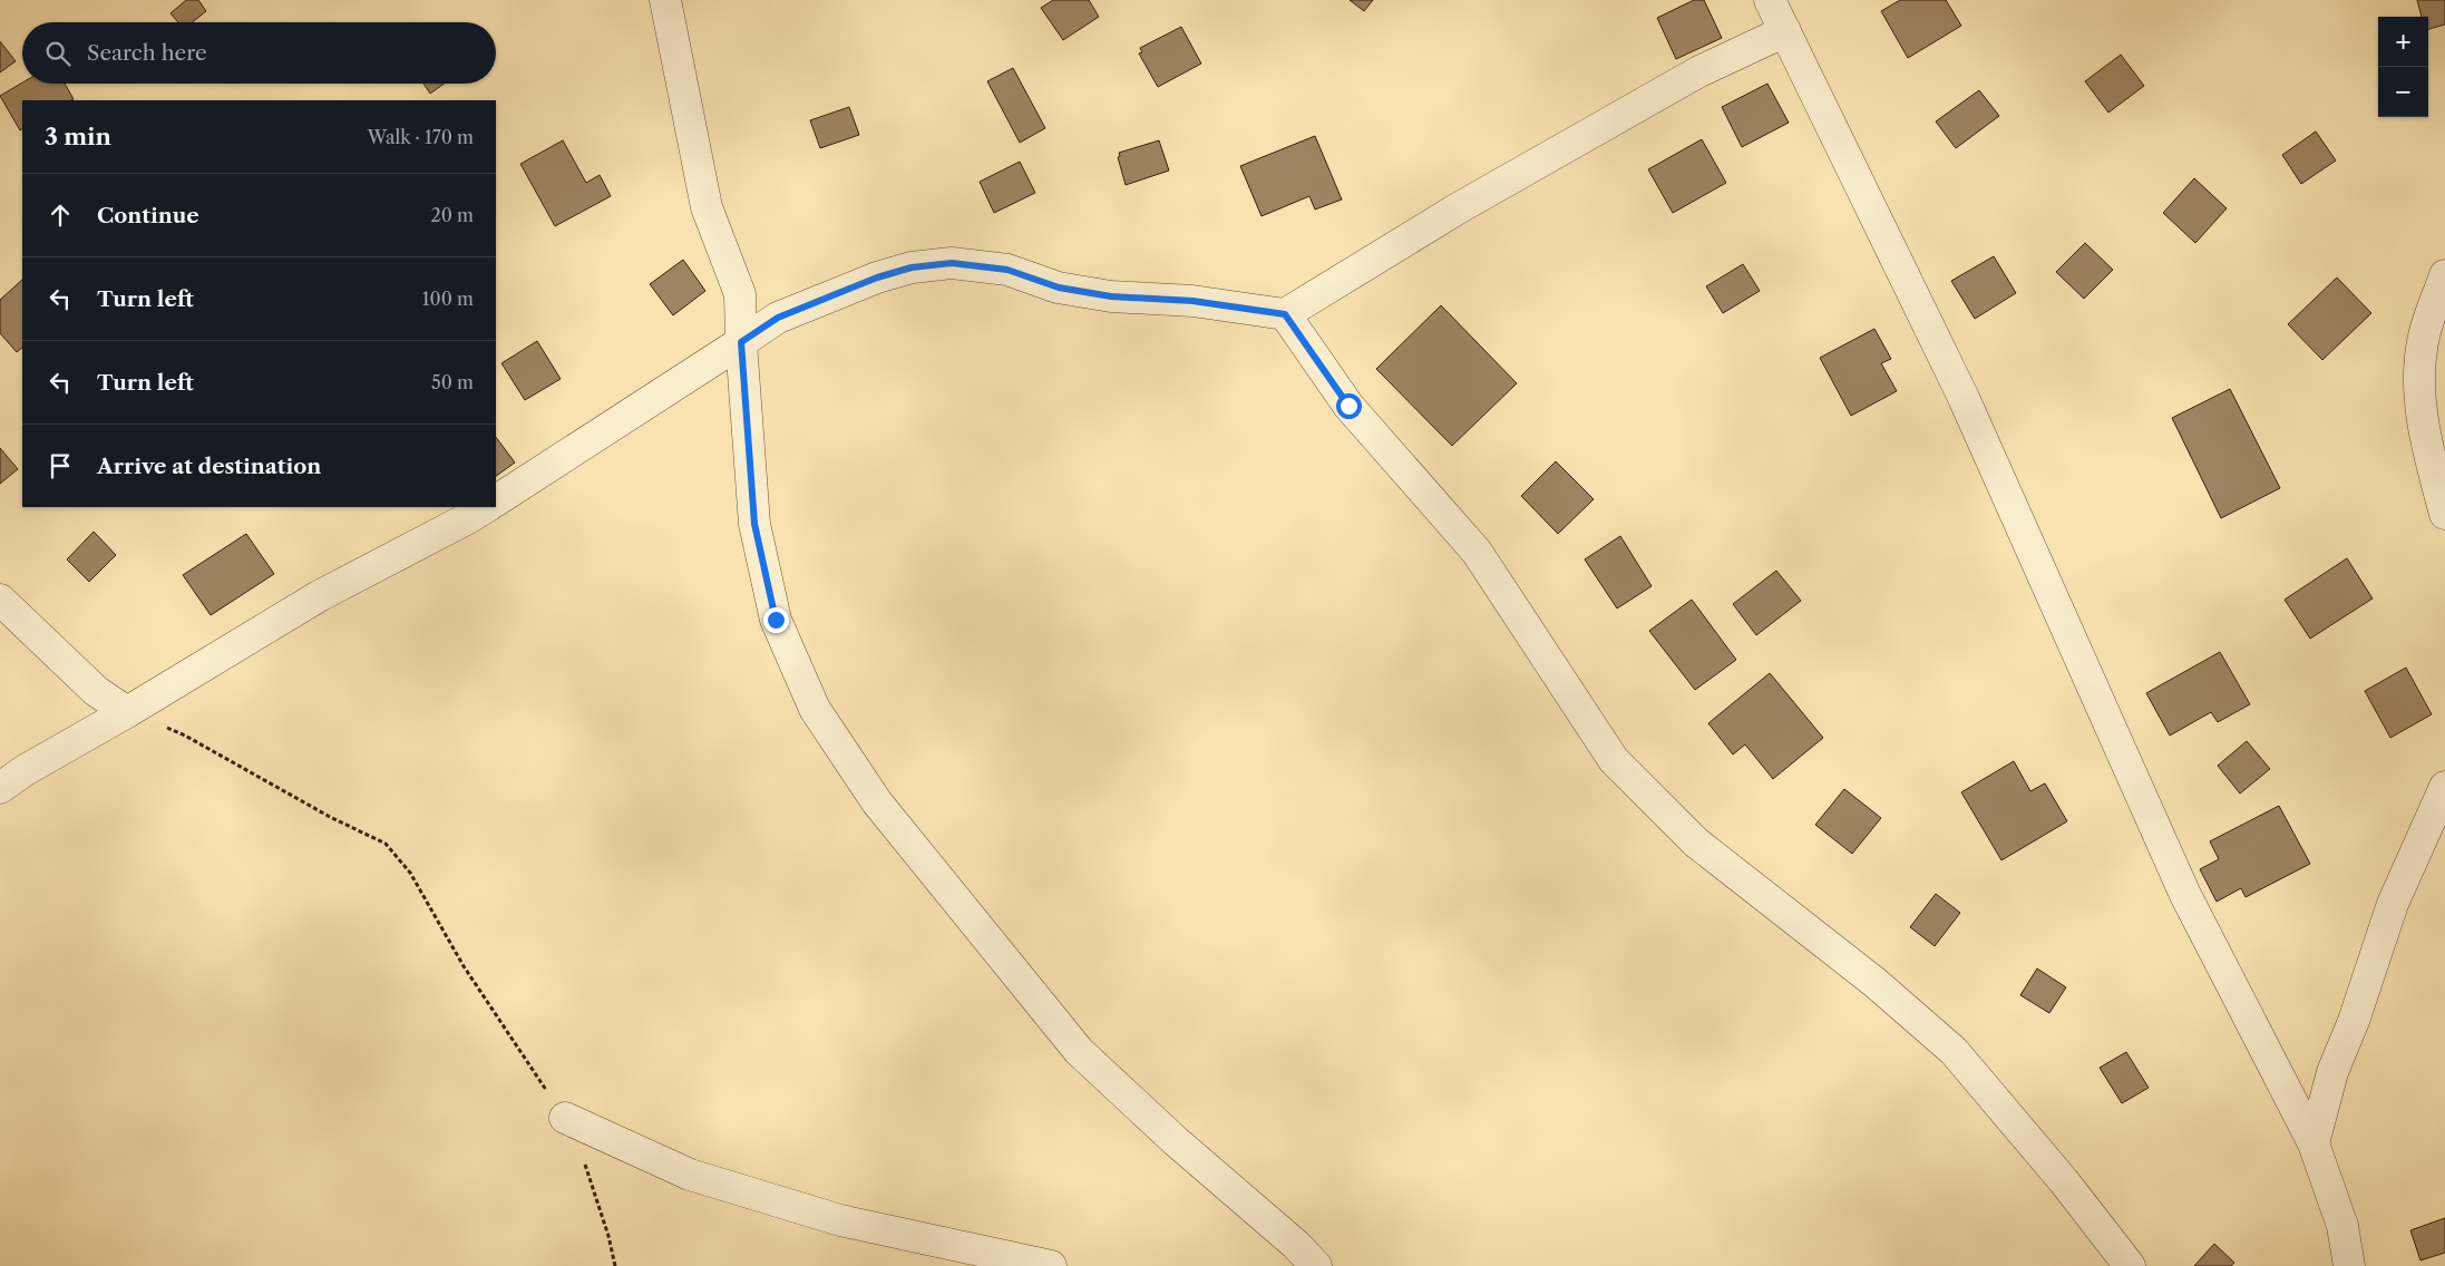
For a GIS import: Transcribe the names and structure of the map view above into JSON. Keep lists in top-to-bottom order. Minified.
{"page":{"map_buttons":["+","−"],"search":"Search here","heading":["3 min","Walk · 170 m"],"list":[["Continue","20 m"],["Turn left","100 m"],["Turn left","50 m"],"Arrive at destination"]}}
